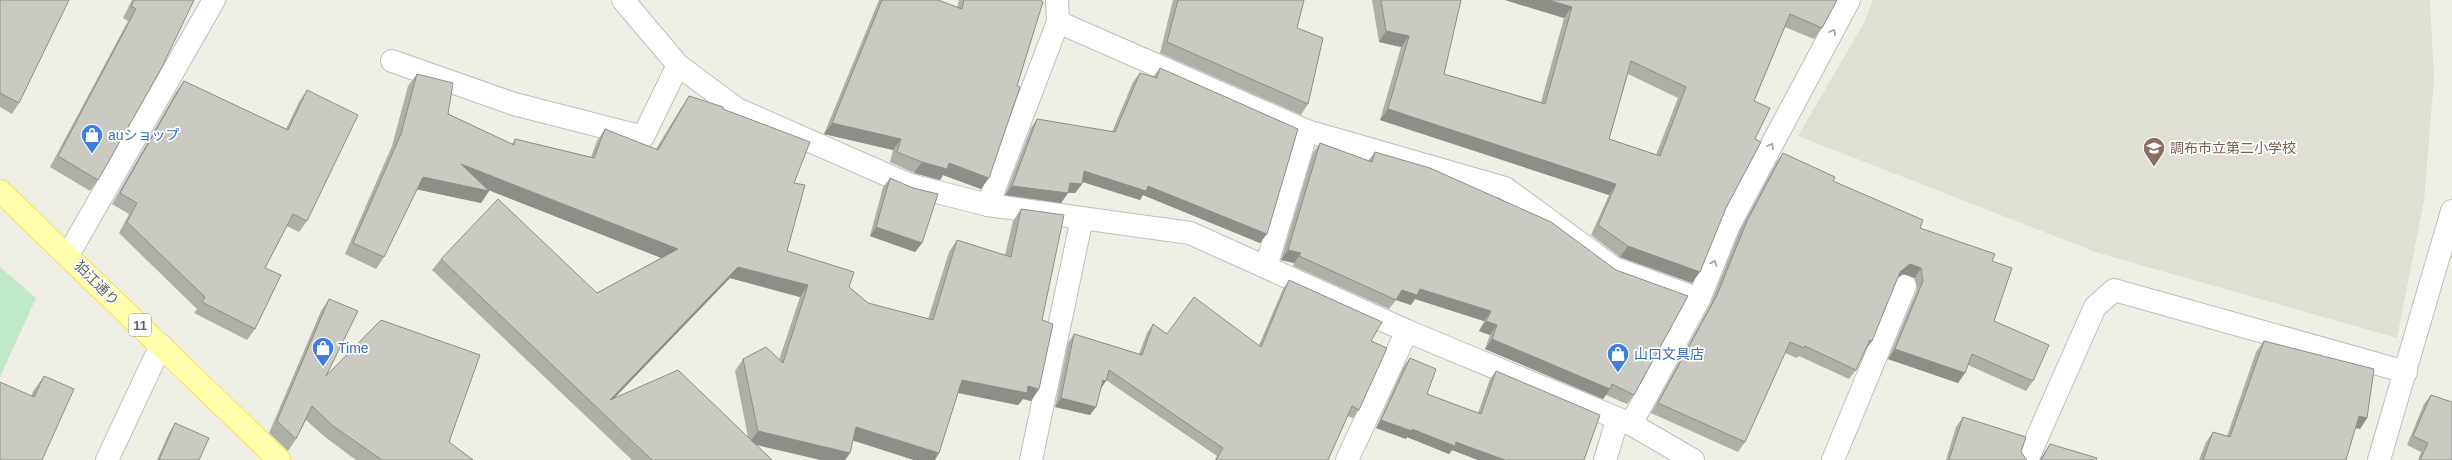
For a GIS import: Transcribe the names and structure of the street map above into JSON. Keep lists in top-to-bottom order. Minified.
{"streets":{"main road":["狛江通り","11"]},"places":{"shop":["auショップ","Time","山口文具店"],"school or university":["調布市立第二小学校"]}}
